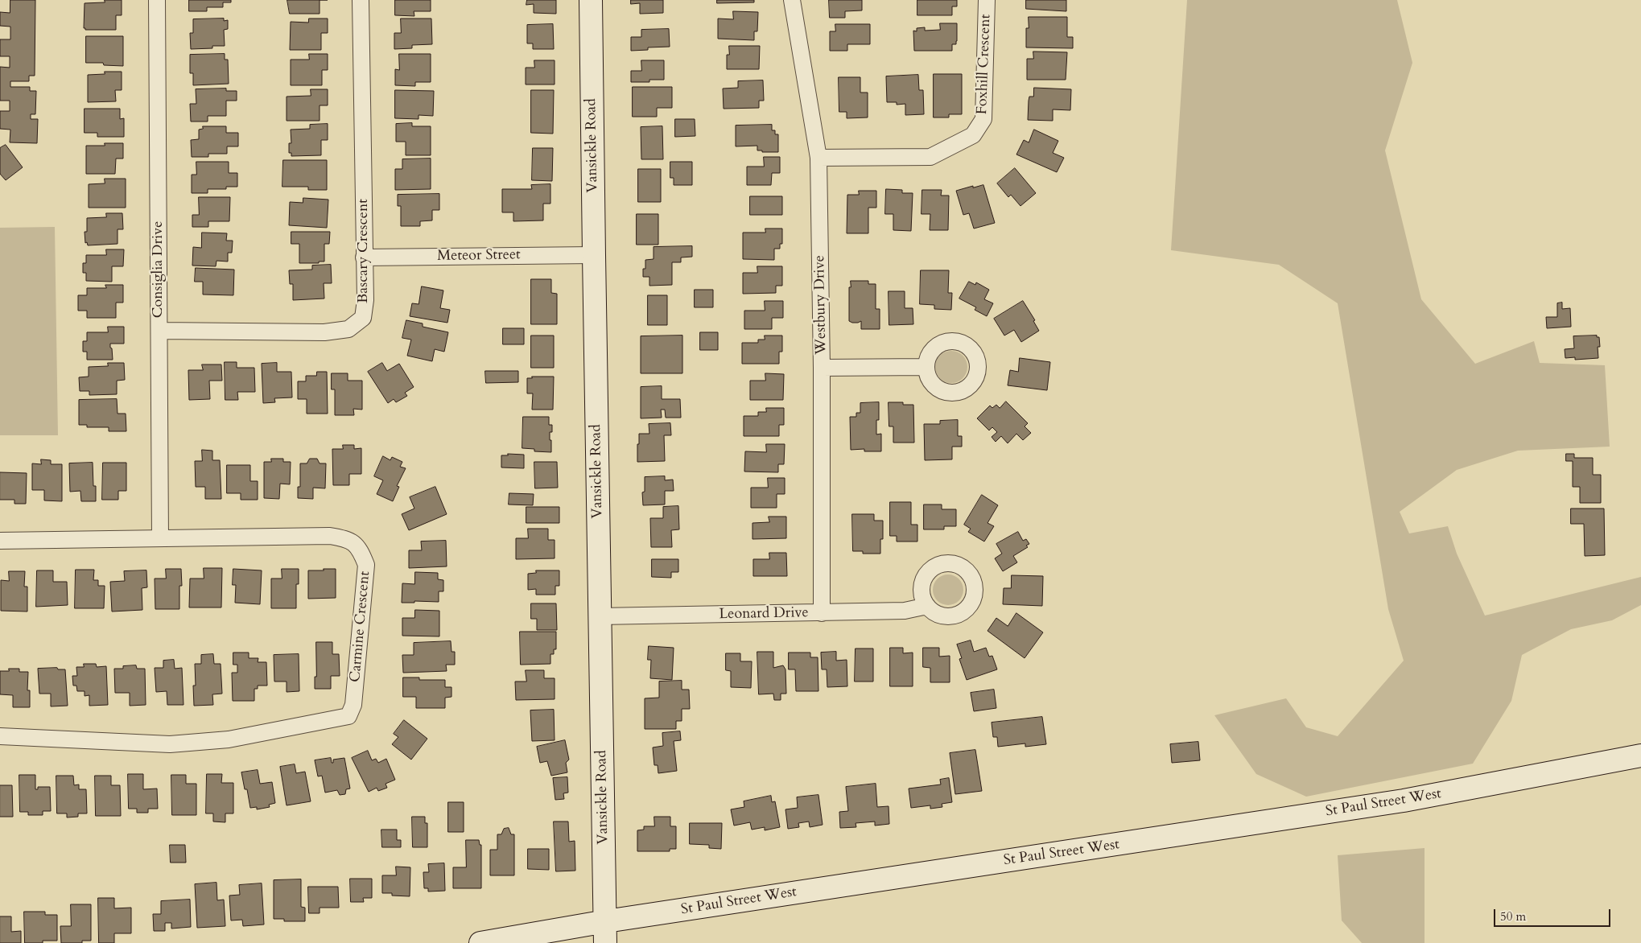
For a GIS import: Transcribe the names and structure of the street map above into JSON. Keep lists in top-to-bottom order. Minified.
{"streets":{"main road":["Vansickle Road","St Paul Street West"],"street":["Foxhill Crescent","Bascary Crescent","Meteor Street","Consiglia Drive","Westbury Drive","Leonard Drive","Carmine Crescent"]},"crossings":[["Foxhill Crescent","Westbury Drive"],["Vansickle Road","Meteor Street"],["Vansickle Road","Leonard Drive"],["Vansickle Road","St Paul Street West"],["Bascary Crescent","Meteor Street"],["Bascary Crescent","Consiglia Drive"],["Consiglia Drive","Carmine Crescent"],["Westbury Drive","Leonard Drive"]],"scale_bar":"50 m"}
